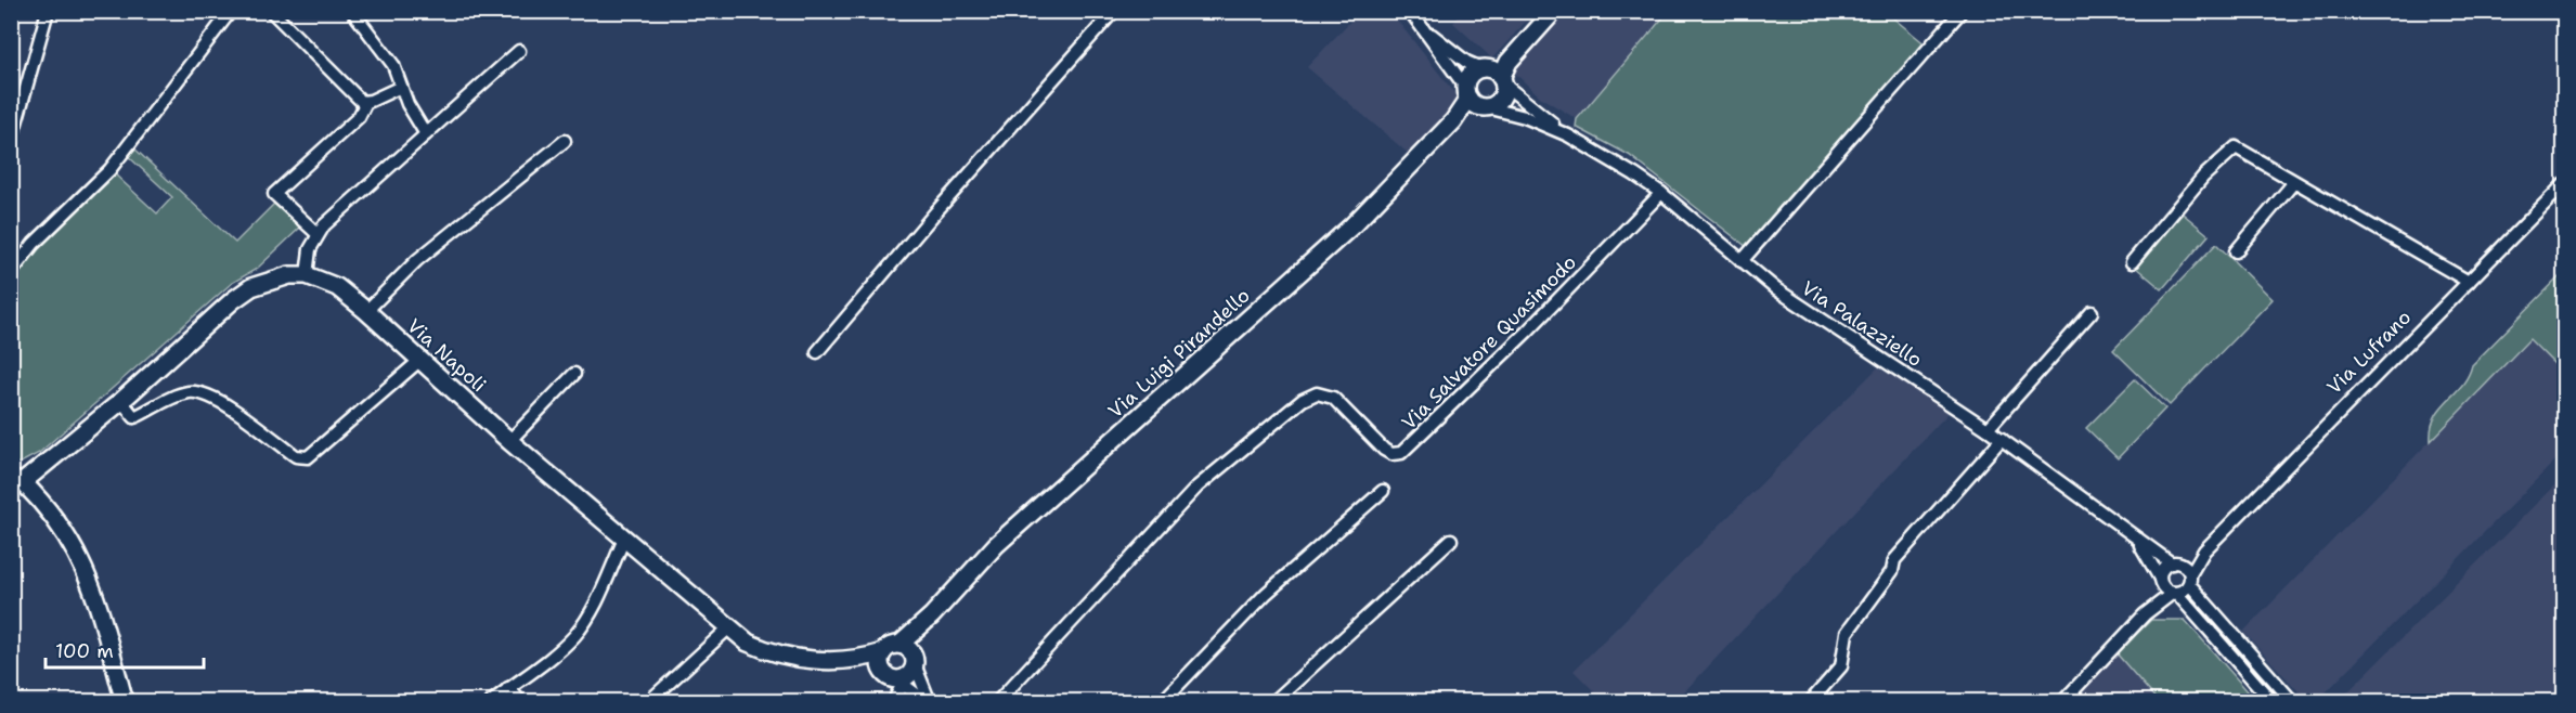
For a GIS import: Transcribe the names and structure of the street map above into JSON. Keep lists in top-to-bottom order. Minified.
{"streets":{"street":["Via Palazziello","Via Salvatore Quasimodo","Via Lufrano","Via Luigi Pirandello","Via Napoli"]},"crossings":[["Via Palazziello","Via Salvatore Quasimodo"],["Via Palazziello","Via Luigi Pirandello"],["Via Luigi Pirandello","Via Napoli"]],"scale_bar":"100 m"}
